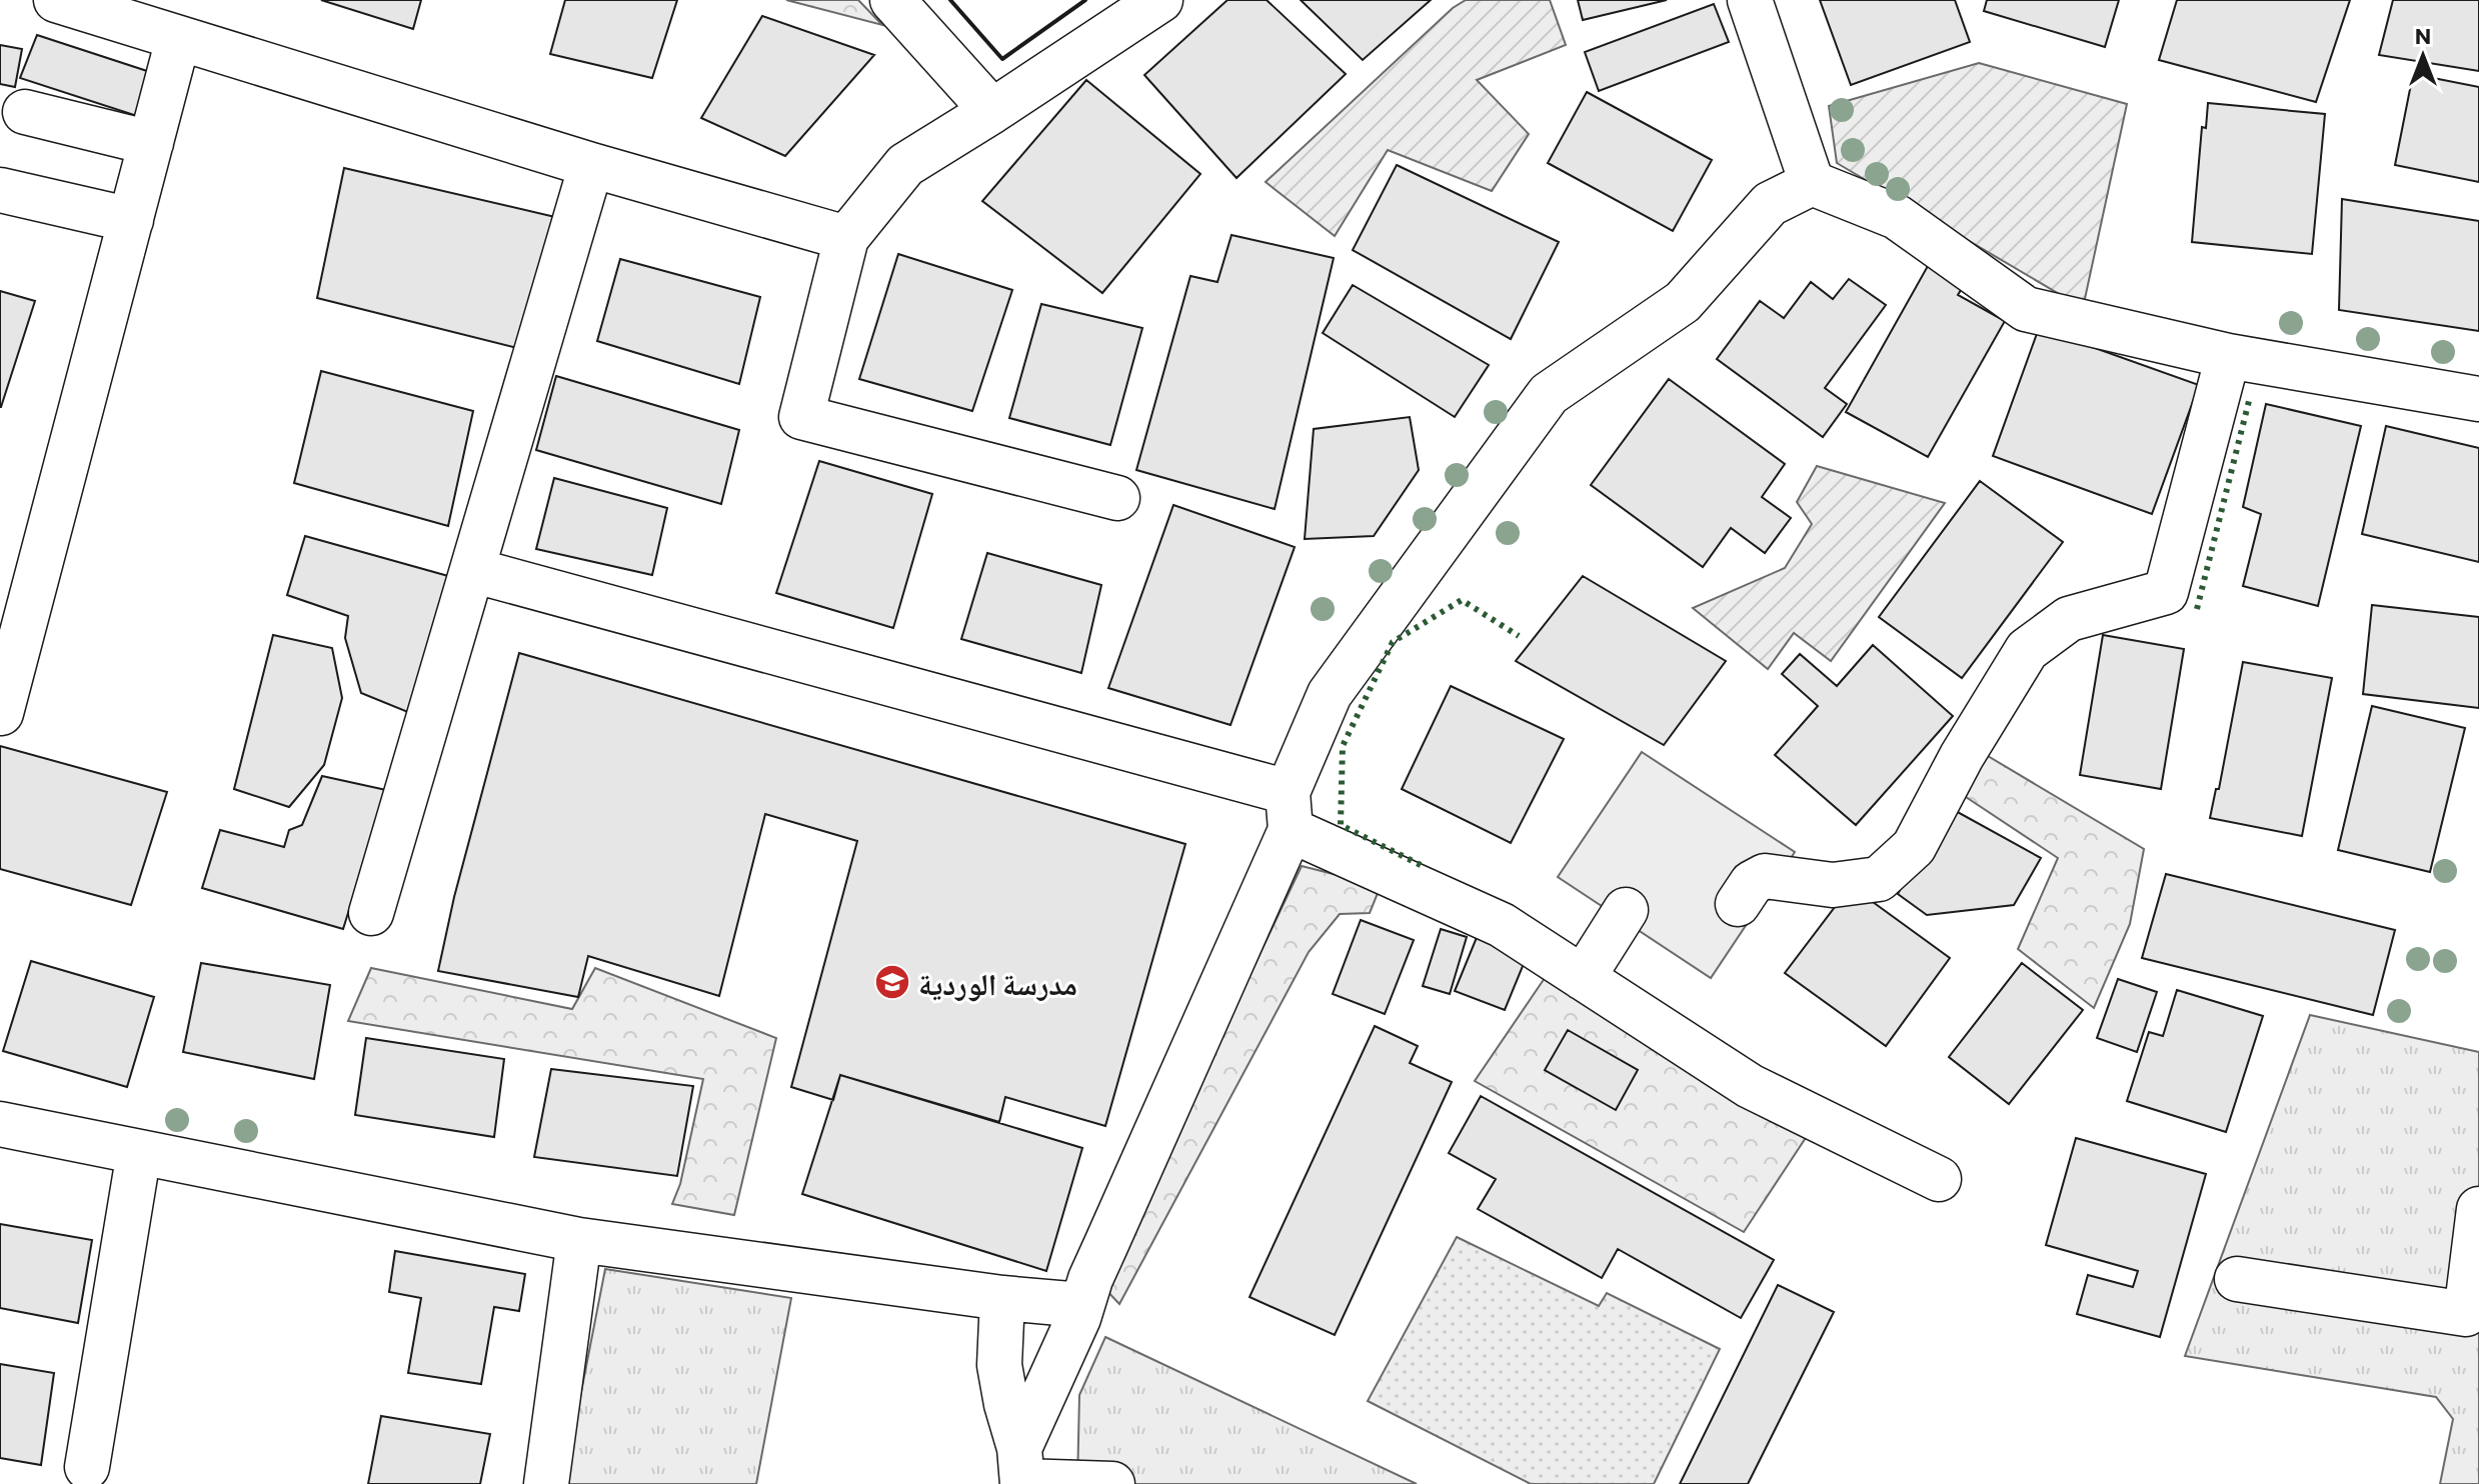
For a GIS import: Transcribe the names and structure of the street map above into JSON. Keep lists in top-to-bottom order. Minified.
{"places":{"school or university":["مدرسة الوردية"]},"north":"top"}
